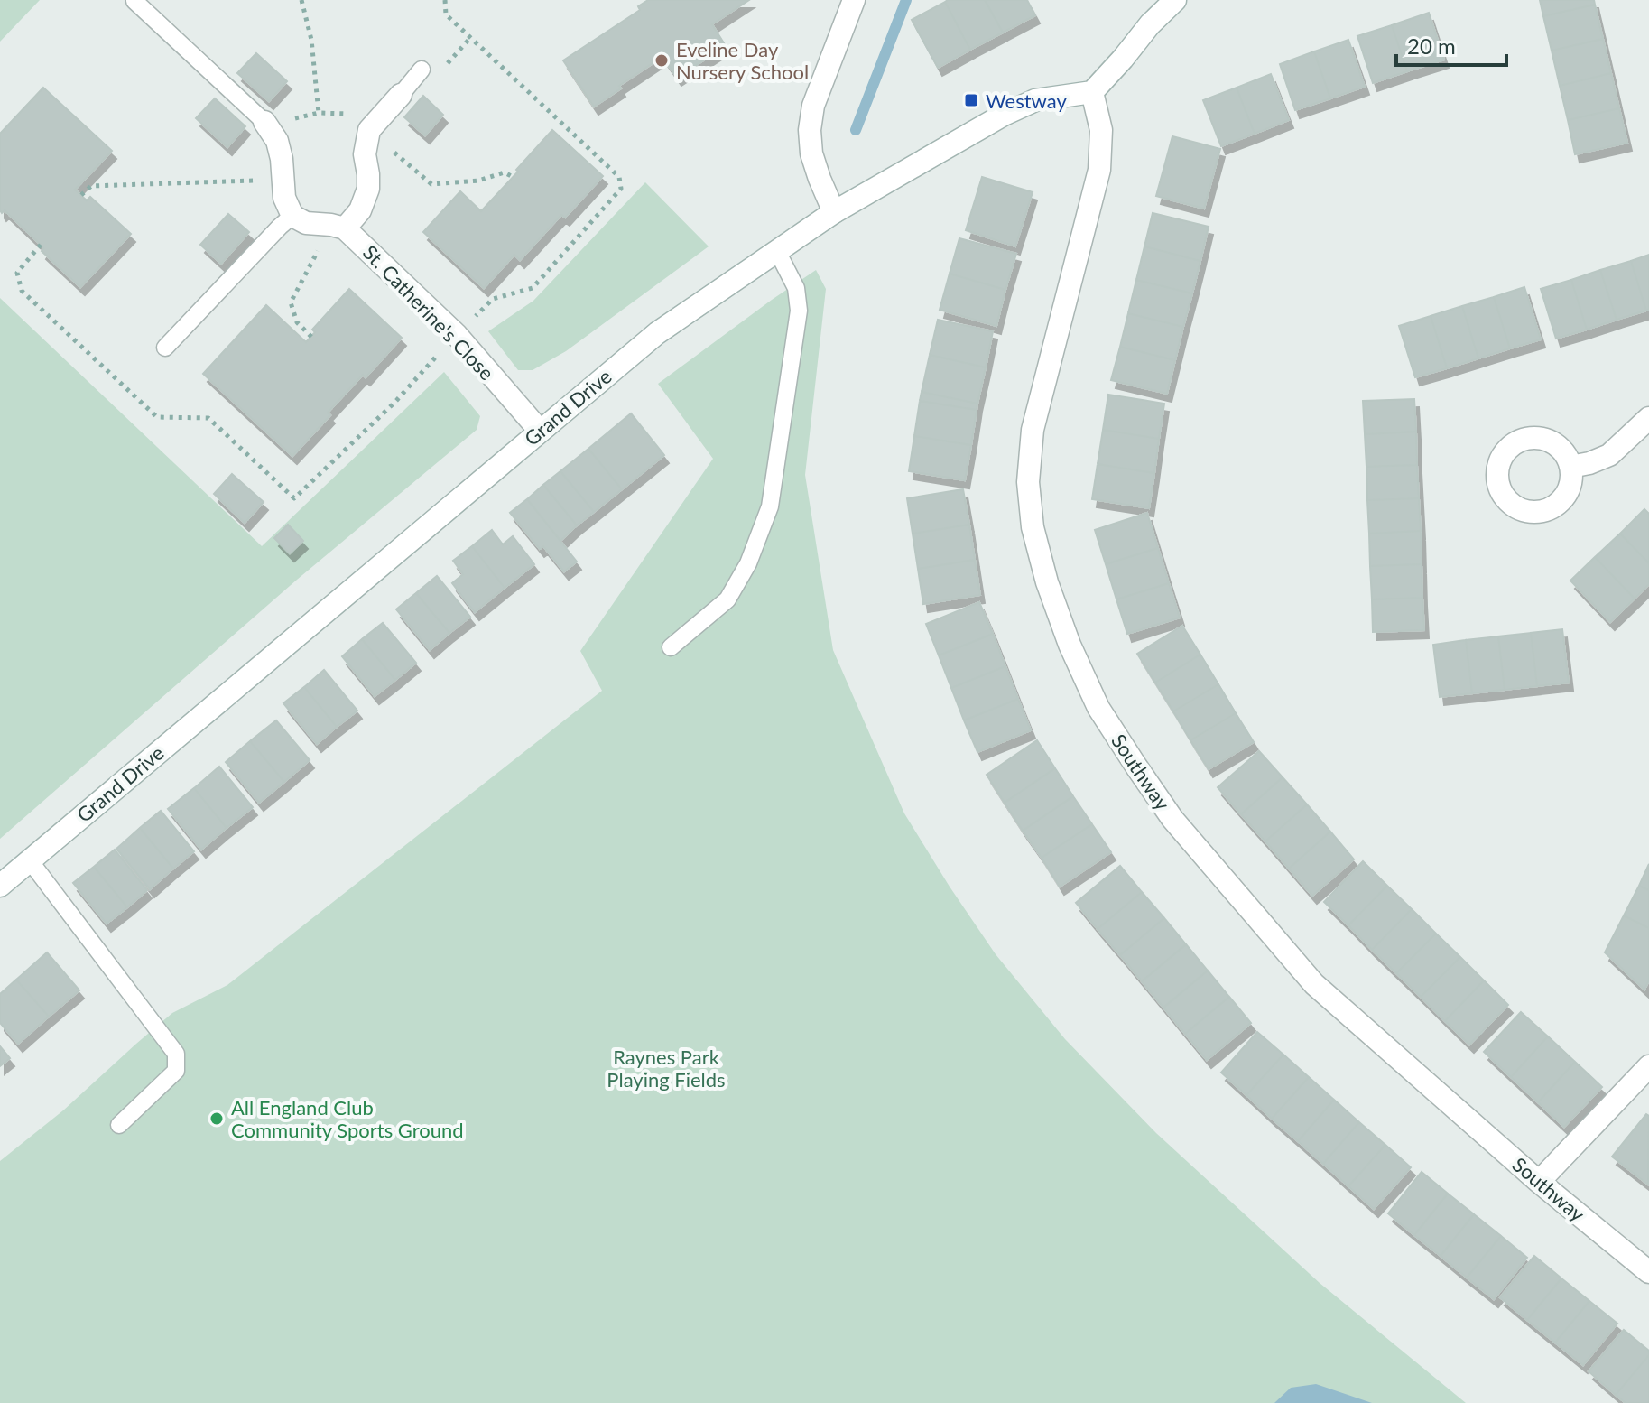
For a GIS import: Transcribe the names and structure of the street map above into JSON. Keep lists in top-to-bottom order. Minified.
{"streets":{"street":["St. Catherine's Close","Grand Drive","Southway"]},"crossings":[["St. Catherine's Close","Grand Drive"],["Grand Drive","Southway"]],"parks":["Raynes Park Playing Fields"],"places":{"other":["Eveline Day Nursery School","All England Club Community Sports Ground"],"transit":["Westway"]},"scale_bar":"20 m"}
